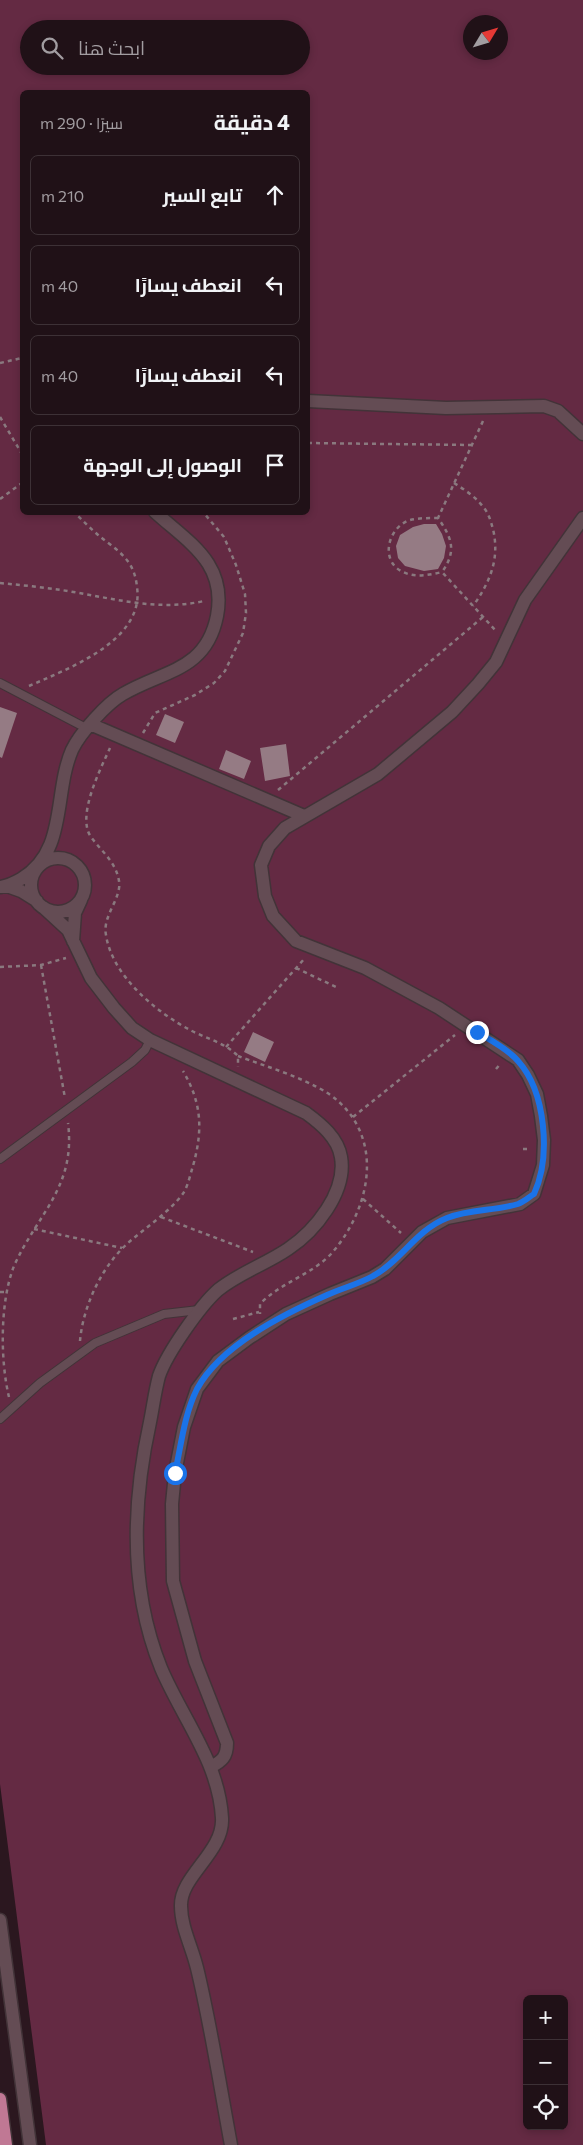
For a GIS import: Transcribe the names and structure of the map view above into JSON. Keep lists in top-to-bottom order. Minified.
{"north":"top right","page":{"search":"ابحث هنا","heading":["4 دقيقة","سيرًا · 290 m"],"list":[["تابع السير","210 m"],["انعطف يسارًا","40 m"],["انعطف يسارًا","40 m"],"الوصول إلى الوجهة"],"map_buttons":["+","−"]}}
